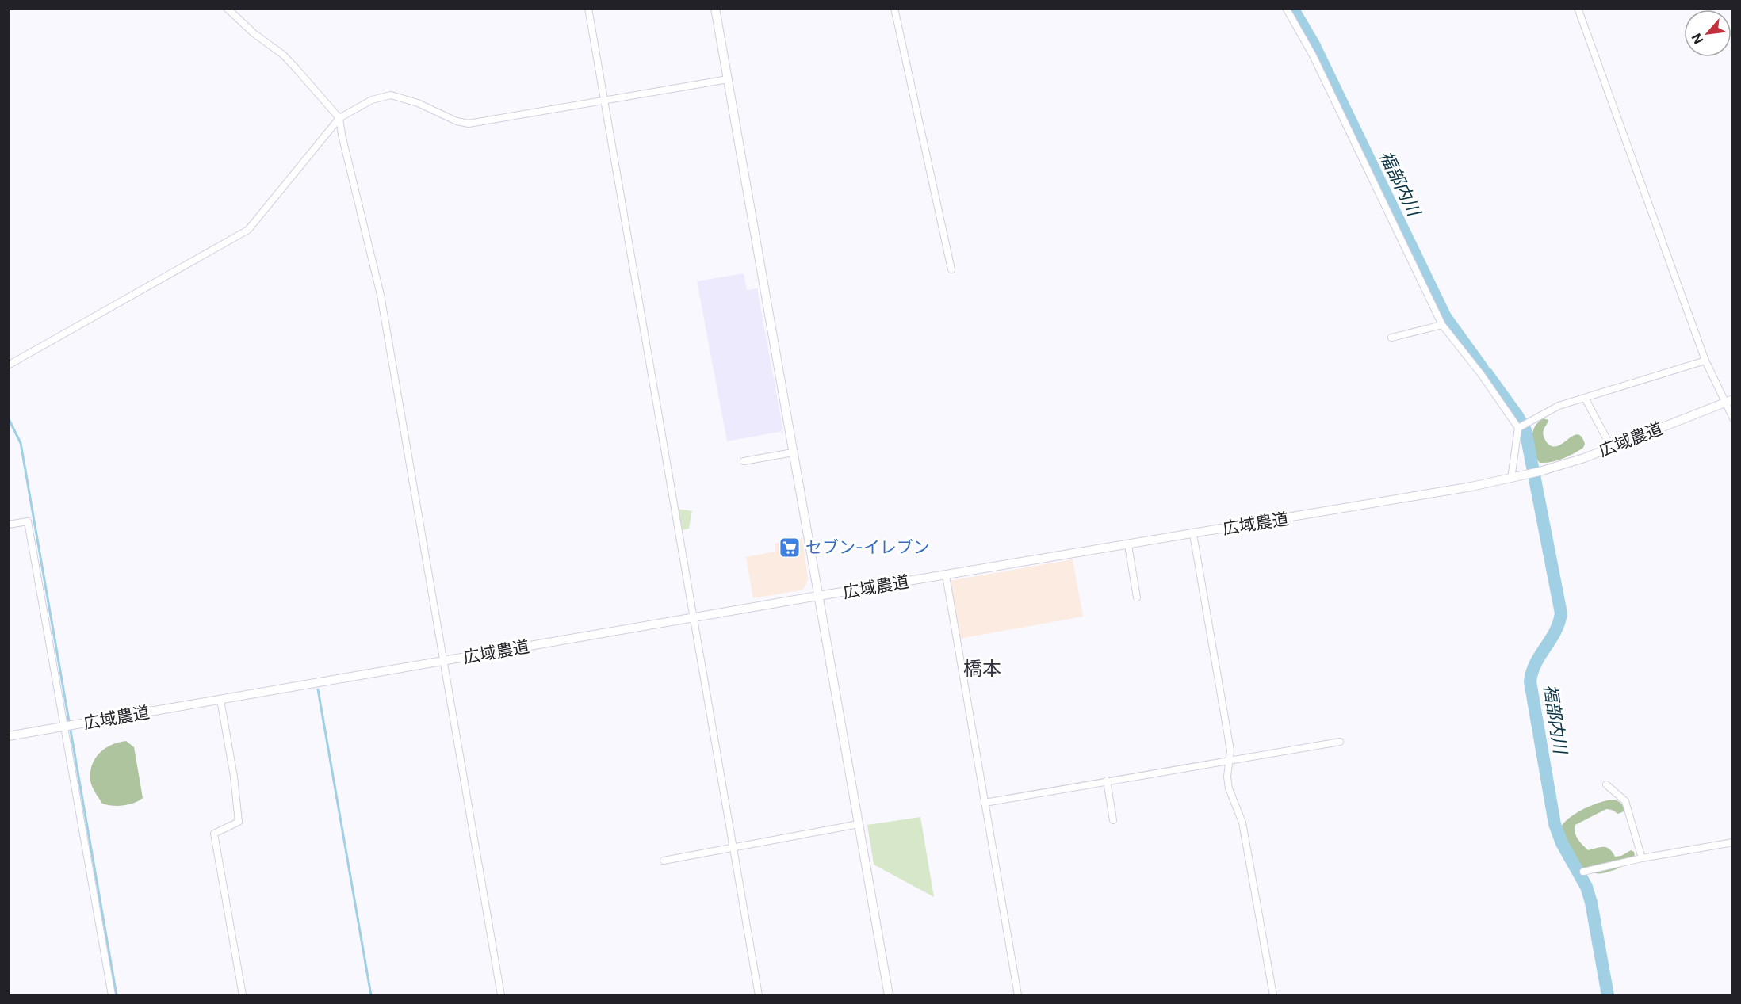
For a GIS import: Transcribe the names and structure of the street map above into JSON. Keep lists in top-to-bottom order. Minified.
{"streets":{"street":["広域農道"]},"districts":["橋本"],"water":["福部内川"],"places":{"supermarket":["セブン-イレブン"]},"north":"bottom left"}
